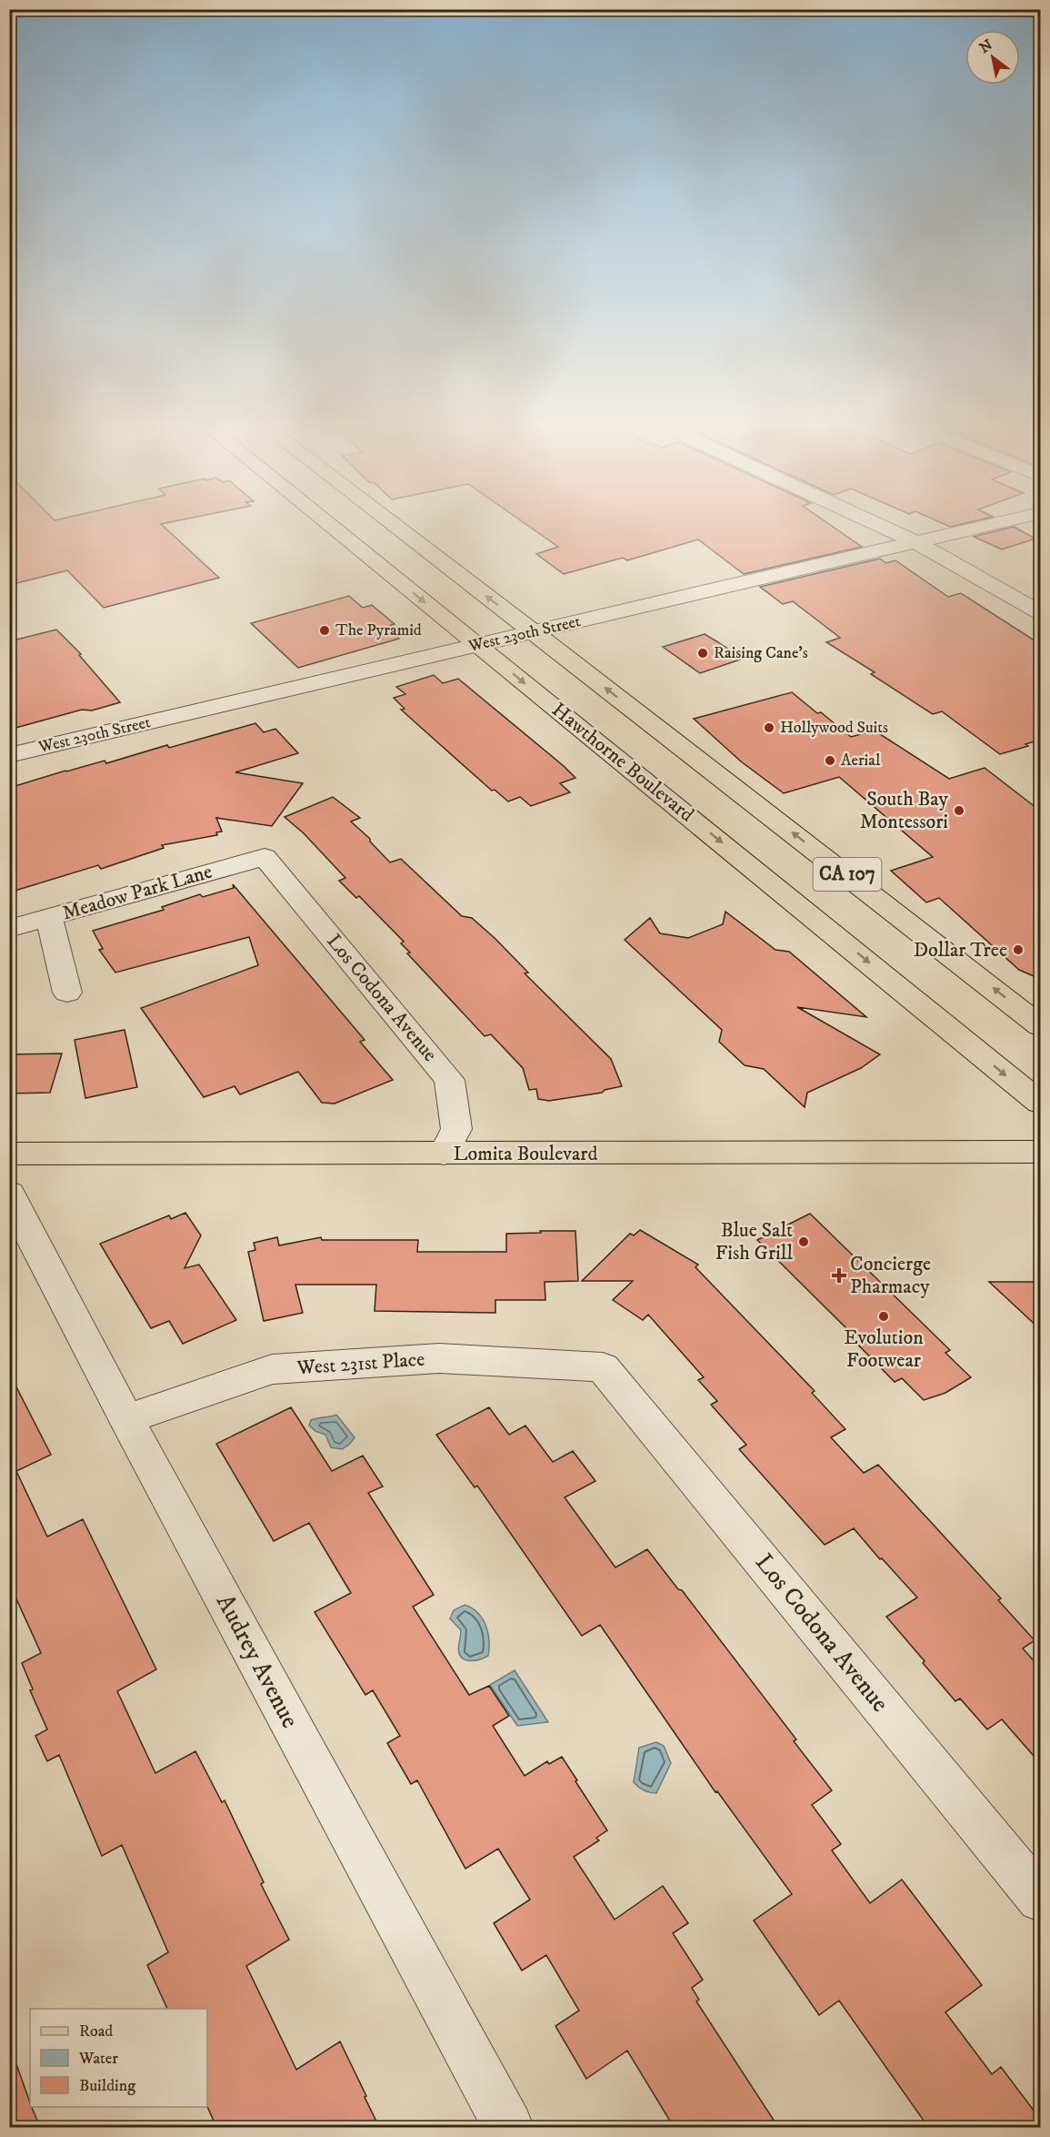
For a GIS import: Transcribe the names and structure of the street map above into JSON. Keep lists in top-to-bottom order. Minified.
{"streets":{"main road":["Hawthorne Boulevard","CA 107","Lomita Boulevard"],"street":["West 230th Street","Meadow Park Lane","Los Codona Avenue","West 231st Place","Audrey Avenue"]},"crossings":[["West 230th Street","Hawthorne Boulevard"],["West 230th Street","CA 107"],["Meadow Park Lane","Los Codona Avenue"],["Los Codona Avenue","Lomita Boulevard"],["Los Codona Avenue","West 231st Place"],["West 231st Place","Audrey Avenue"]],"places":{"other":["The Pyramid","Raising Cane's","Hollywood Suits","Aerial","South Bay Montessori","Dollar Tree","Blue Salt Fish Grill","Evolution Footwear"],"health":["Concierge Pharmacy"]},"legend":["Road","Water","Building"],"north":"top left"}
